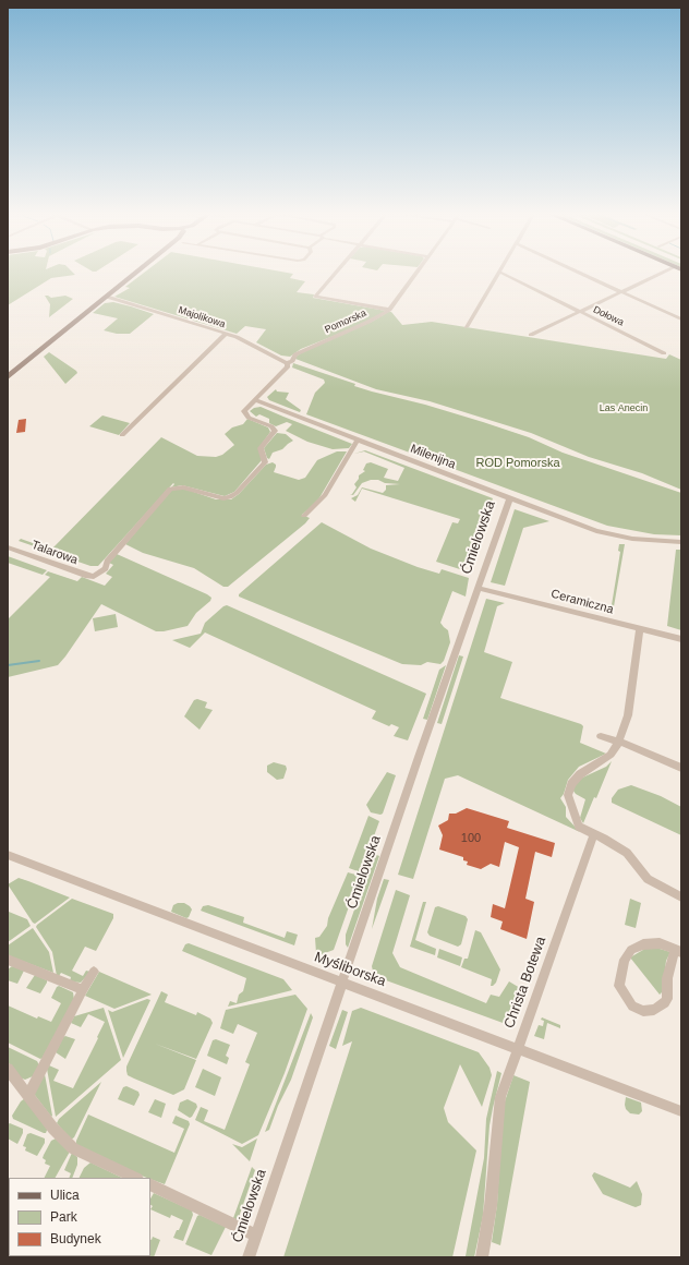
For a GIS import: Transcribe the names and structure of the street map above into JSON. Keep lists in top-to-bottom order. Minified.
{"streets":{"street":["Dołowa","Majolikowa","Pomorska","Milenijna","Ćmielowska","Talarowa","Ceramiczna","Myśliborska","Christa Botewa"]},"crossings":[["Majolikowa","Pomorska"],["Pomorska","Milenijna"],["Pomorska","Talarowa"],["Milenijna","Ćmielowska"],["Ćmielowska","Ceramiczna"],["Ćmielowska","Myśliborska"],["Myśliborska","Christa Botewa"]],"parks":["Las Anecin","ROD Pomorska"],"house_numbers":["100"],"legend":["Ulica","Park","Budynek"]}
